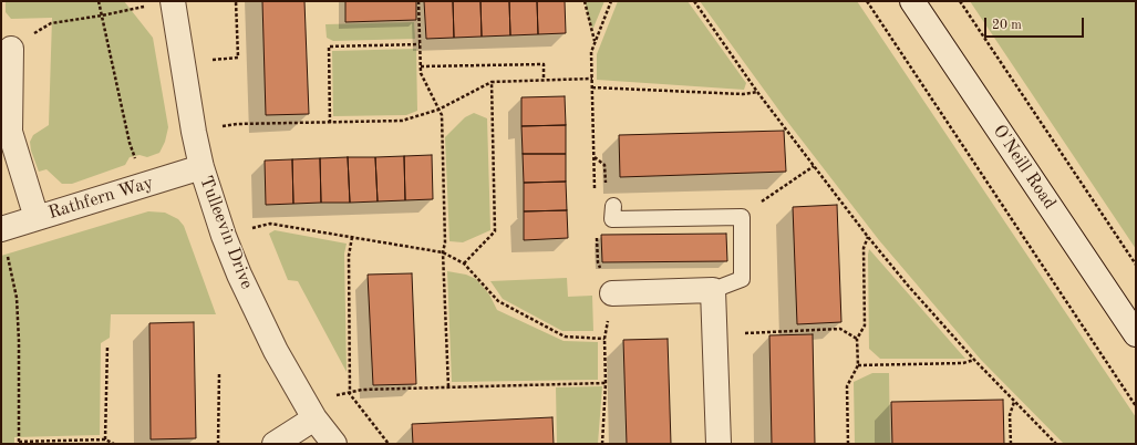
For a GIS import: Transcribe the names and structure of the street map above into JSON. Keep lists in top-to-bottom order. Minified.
{"streets":{"street":["O'Neill Road","Rathfern Way","Tulleevin Drive"]},"crossings":[["Rathfern Way","Tulleevin Drive"]],"scale_bar":"20 m"}
